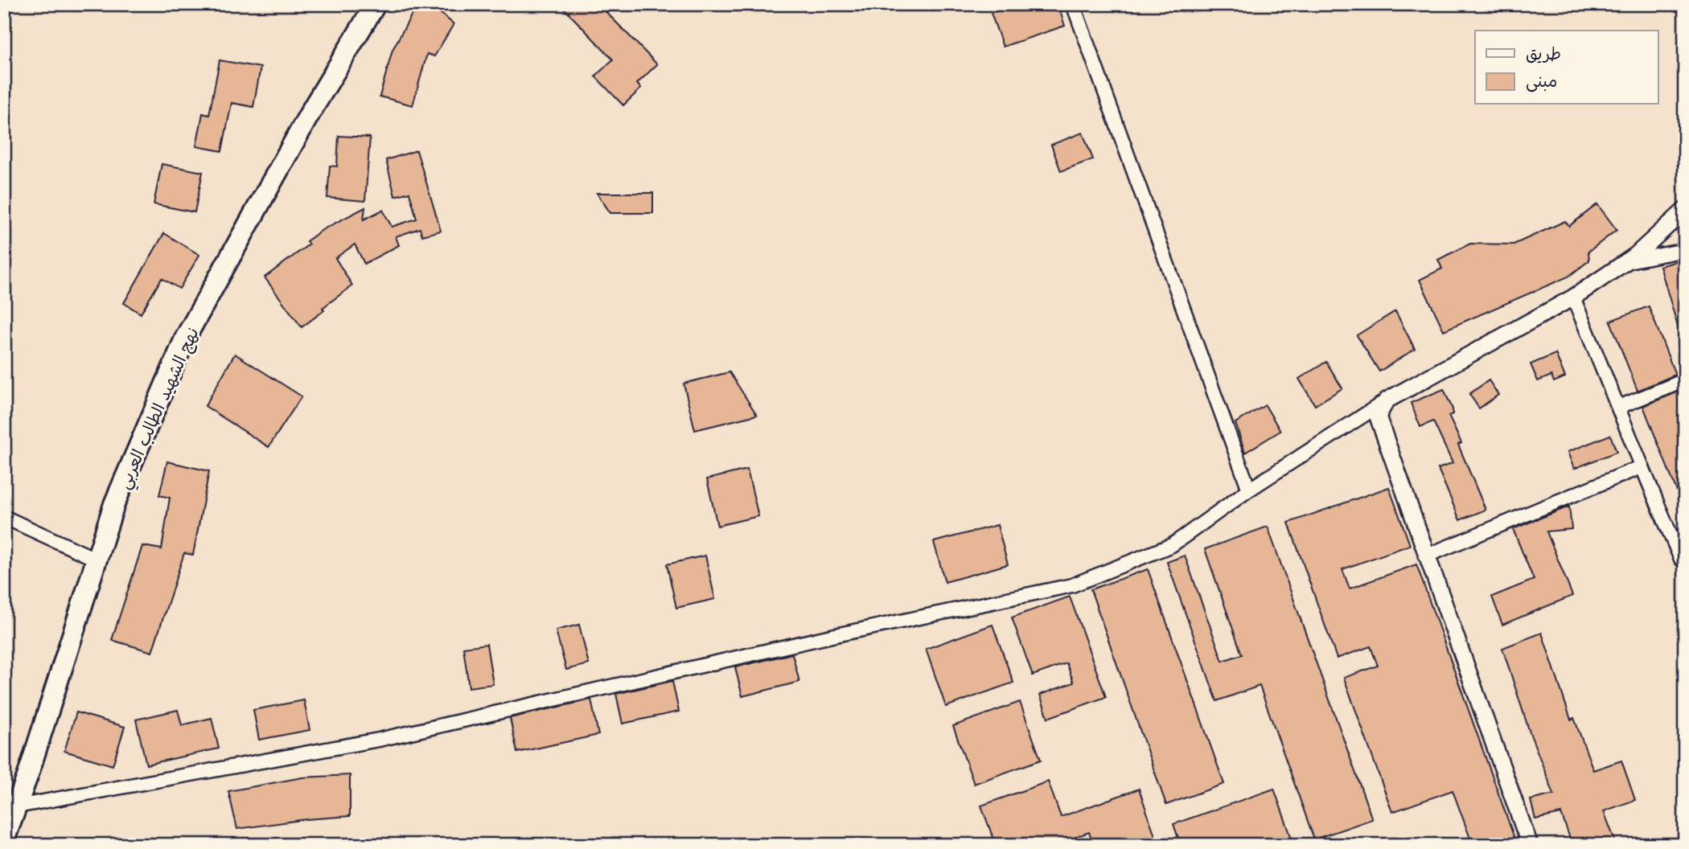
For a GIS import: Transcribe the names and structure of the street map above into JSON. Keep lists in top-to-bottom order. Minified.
{"streets":{"main road":["نهج الشهيد الطالب العربي"]},"legend":["طريق","مبنى"]}
